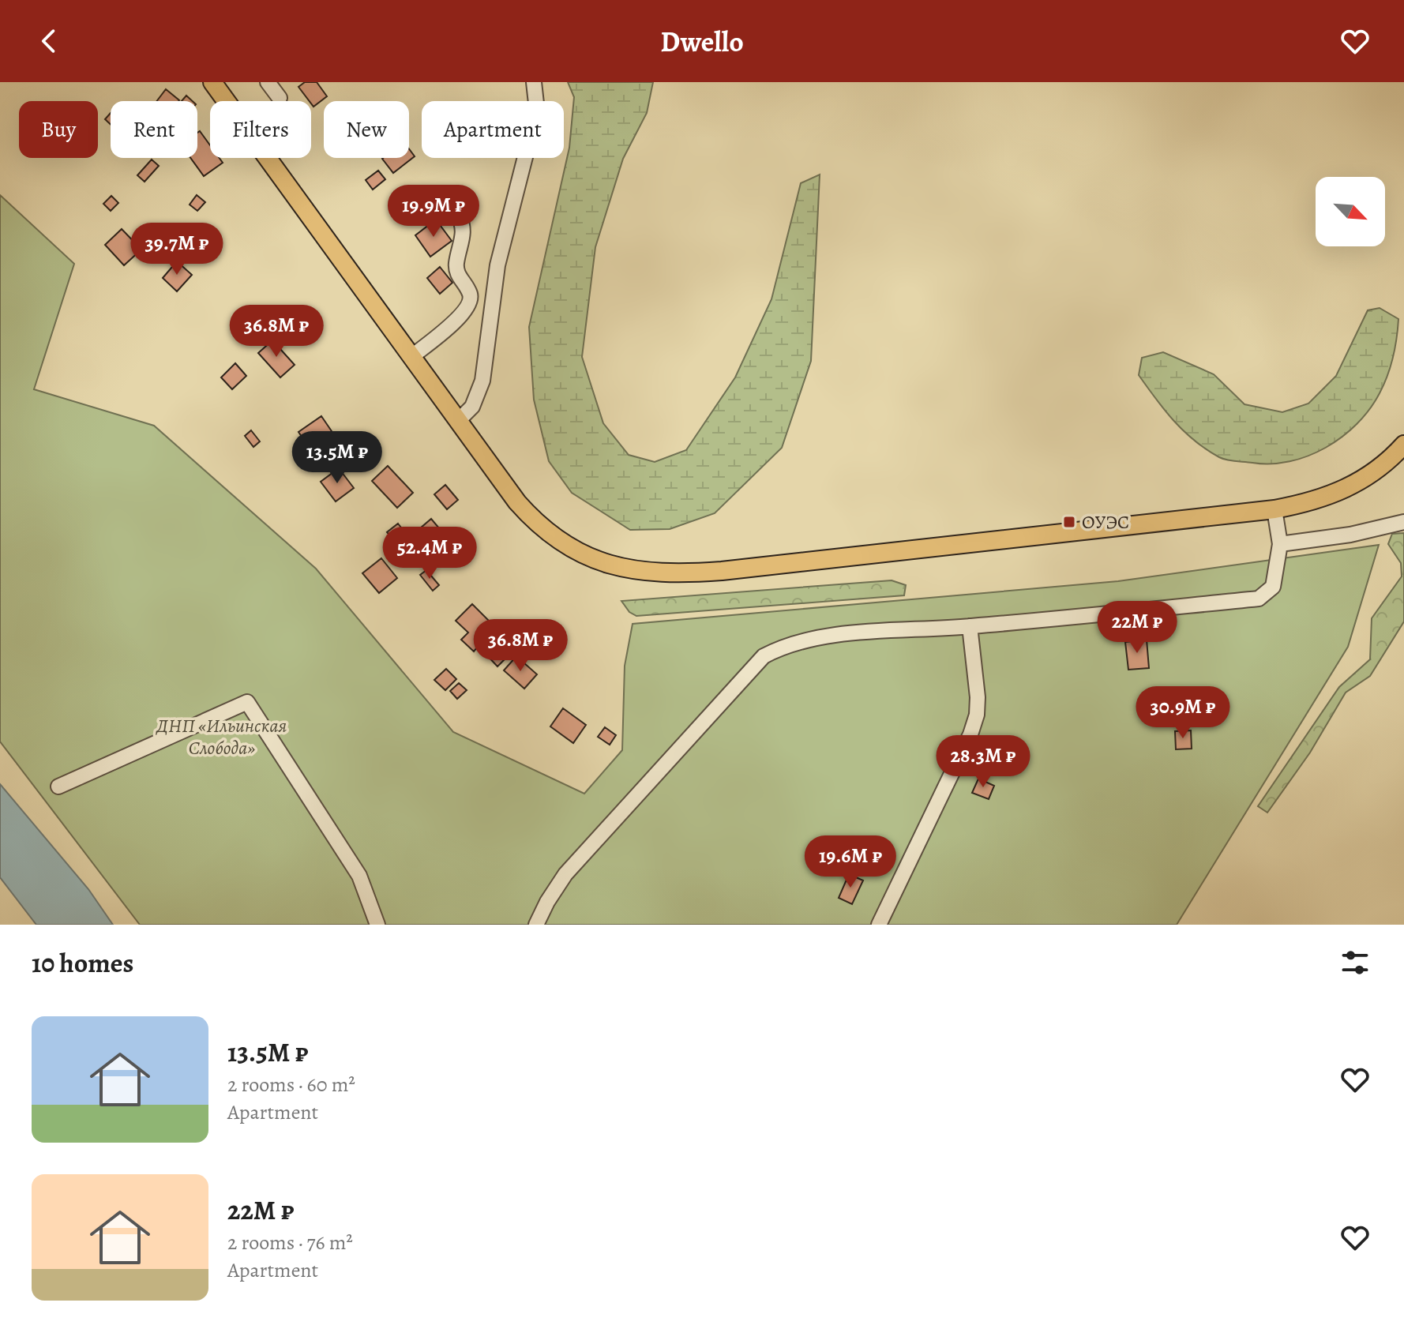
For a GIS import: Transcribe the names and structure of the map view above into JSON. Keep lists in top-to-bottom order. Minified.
{"parks":["ДНП «Ильинская Слобода»"],"places":{"transit":["ОУЭС"]},"north":"bottom right","page":{"header":"Dwello","chip":["Buy","Rent","Filters","New","Apartment"],"price":["19.9M ₽","39.7M ₽","36.8M ₽","13.5M ₽","52.4M ₽","22M ₽","36.8M ₽","30.9M ₽","28.3M ₽","19.6M ₽"],"heading":"10 homes","list":[{"name":"13.5M ₽","note":"2 rooms · 60 m² · Apartment"},{"name":"22M ₽","note":"2 rooms · 76 m² · Apartment"}]}}
